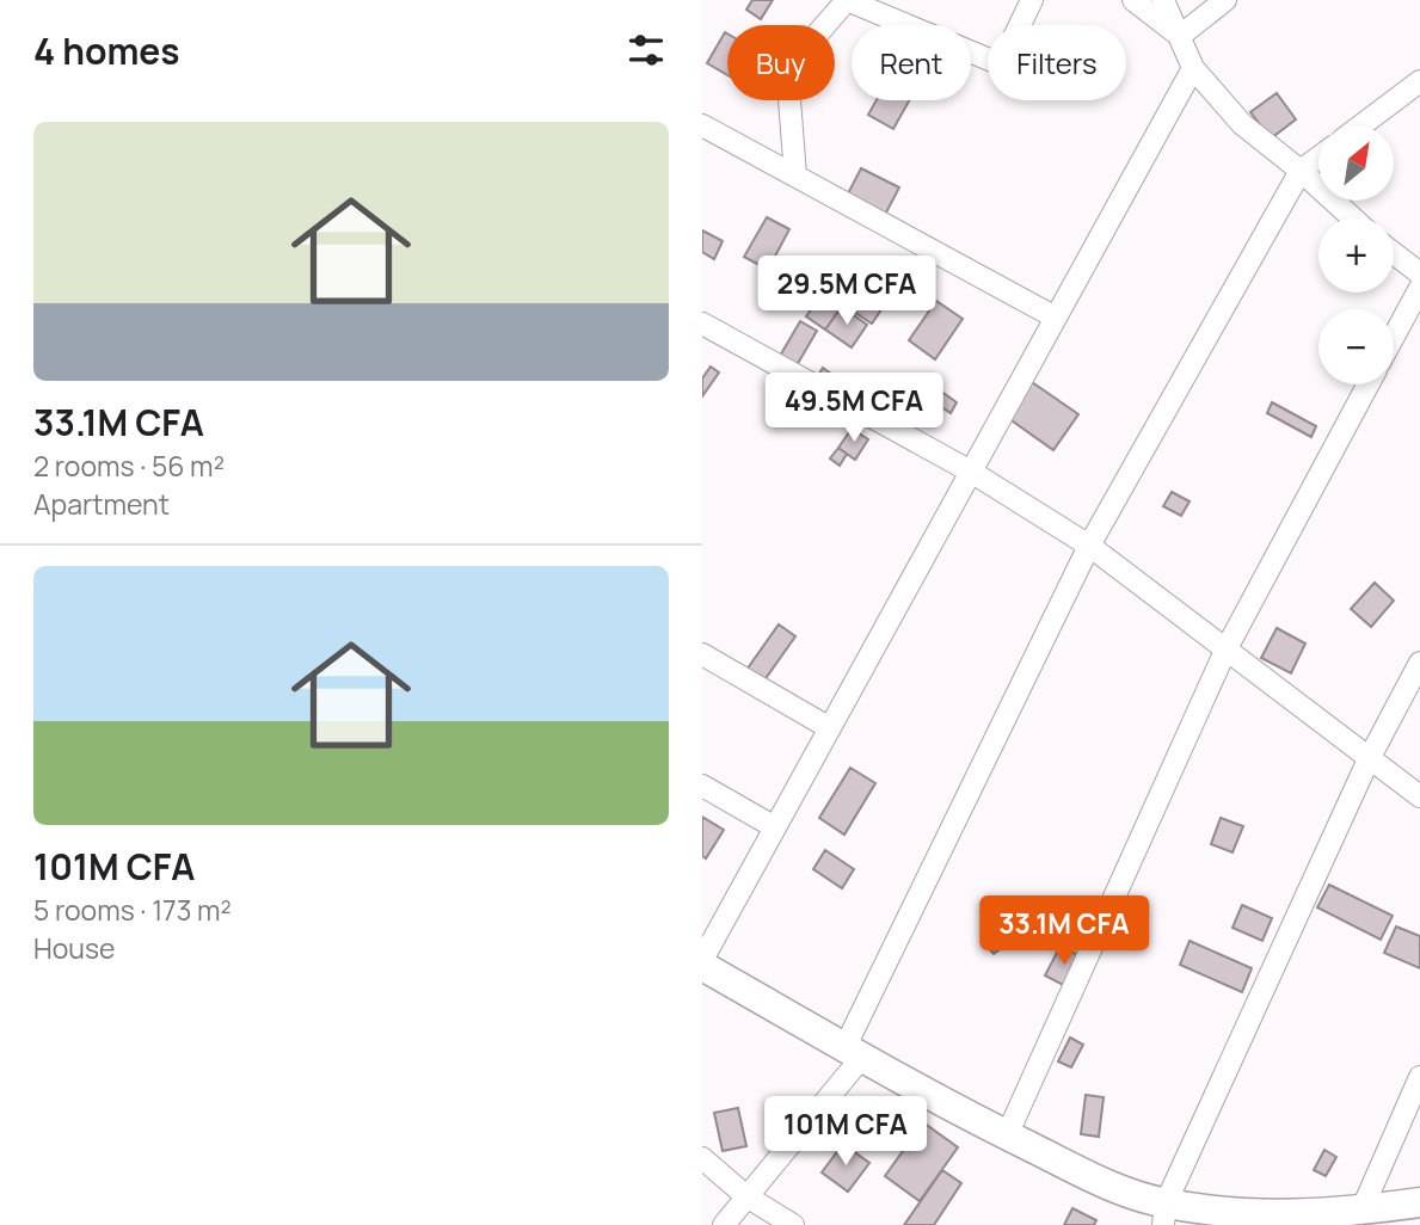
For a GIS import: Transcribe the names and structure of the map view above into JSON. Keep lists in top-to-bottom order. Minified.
{"north":"top right","page":{"heading":"4 homes","chip":["Buy","Rent","Filters"],"list":[{"name":"33.1M CFA","note":"2 rooms · 56 m² · Apartment"},{"name":"101M CFA","note":"5 rooms · 173 m² · House"}],"map_buttons":["+","−"],"price":["29.5M CFA","49.5M CFA","33.1M CFA","101M CFA"]}}
